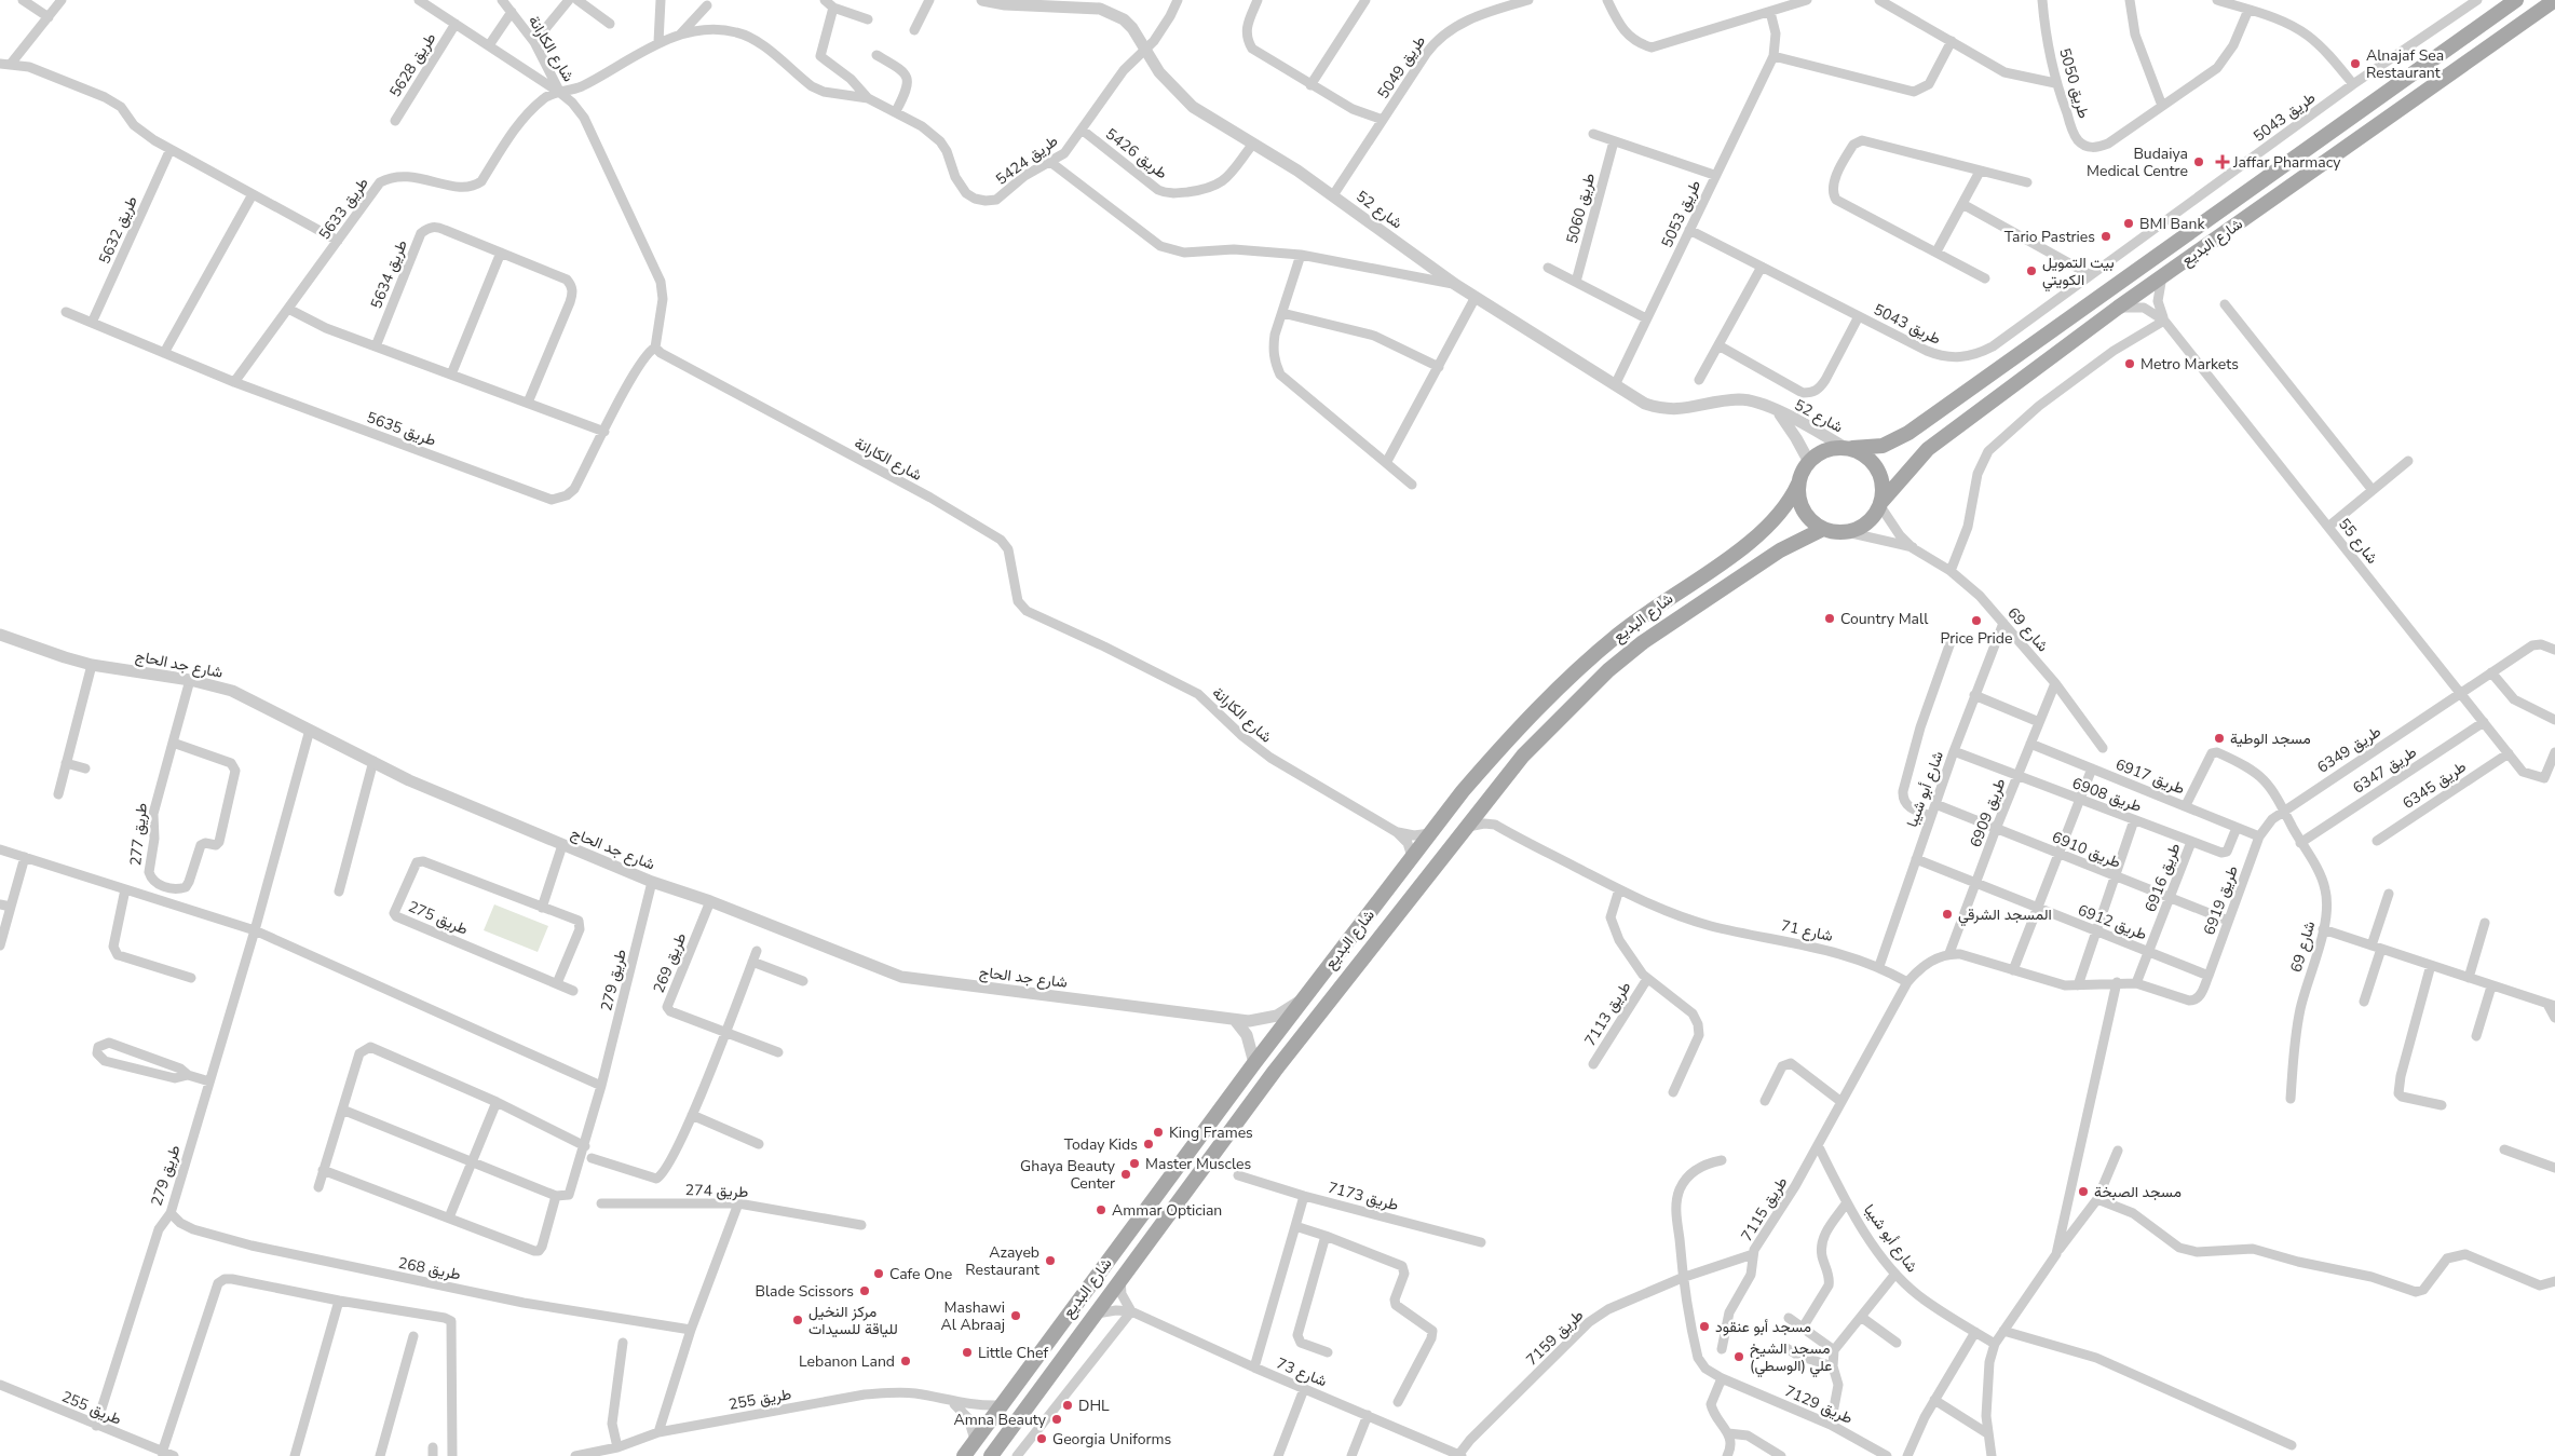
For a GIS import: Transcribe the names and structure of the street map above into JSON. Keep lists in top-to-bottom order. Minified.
{"streets":{"main road":["شارع البديع"],"street":["شارع الكارانة","طريق 5628","طريق 5049","طريق 5050","طريق 5043","طريق 5426","طريق 5424","طريق 5633","طريق 5060","شارع 52","طريق 5053","طريق 5632","طريق 5634","طريق 5635","شارع 55","شارع 69","شارع جد الحاج","طريق 6349","طريق 6347","طريق 6917","طريق 6345","شارع أبو شيبا","طريق 6908","طريق 6909","طريق 277","طريق 6910","طريق 6916","طريق 6919","طريق 275","طريق 6912","شارع 71","طريق 269","طريق 279","طريق 7113","طريق 274","طريق 7173","طريق 7115","طريق 268","طريق 7159","شارع 73","طريق 255","طريق 7129"]},"crossings":[["شارع الكارانة","طريق 5633"],["شارع الكارانة","شارع البديع"],["شارع الكارانة","طريق 5635"],["طريق 5049","شارع 52"],["طريق 5043","طريق 5053"],["طريق 5426","طريق 5424"],["طريق 5426","شارع 52"],["طريق 5424","طريق 5633"],["طريق 5424","شارع 52"],["طريق 5633","طريق 5635"],["شارع 52","طريق 5053"],["شارع 52","شارع البديع"],["شارع 52","شارع 69"],["طريق 5632","طريق 5635"],["شارع البديع","شارع 55"],["شارع البديع","شارع 69"],["شارع البديع","شارع جد الحاج"],["شارع البديع","شارع 73"],["شارع البديع","طريق 255"],["شارع 55","طريق 6349"],["شارع 55","طريق 6347"],["شارع 55","طريق 6345"],["شارع 69","طريق 6349"],["شارع 69","طريق 6347"],["شارع 69","طريق 6917"],["شارع 69","شارع أبو شيبا"],["شارع 69","طريق 6909"],["شارع جد الحاج","طريق 277"],["شارع جد الحاج","طريق 269"],["شارع جد الحاج","طريق 279"],["طريق 6349","طريق 6917"],["طريق 6349","طريق 6919"],["طريق 6917","طريق 6908"],["طريق 6917","طريق 6909"],["طريق 6917","طريق 6919"],["شارع أبو شيبا","طريق 6908"],["شارع أبو شيبا","طريق 6910"],["شارع أبو شيبا","طريق 6912"],["شارع أبو شيبا","شارع 71"],["شارع أبو شيبا","طريق 7115"],["طريق 6908","طريق 6909"],["طريق 6908","طريق 6916"],["طريق 6909","طريق 6910"],["طريق 6909","طريق 6912"],["طريق 6910","طريق 6916"],["طريق 6910","طريق 6919"],["طريق 6916","طريق 6912"],["طريق 6919","طريق 6912"],["شارع 71","طريق 7113"],["طريق 279","طريق 268"],["طريق 279","طريق 255"],["طريق 7115","طريق 7159"],["طريق 7159","شارع 73"],["طريق 7159","طريق 7129"]],"places":{"other":["Alnajaf Sea Restaurant","Budaiya Medical Centre","BMI Bank","Tario Pastries","بيت التمويل الكويتي","Metro Markets","Country Mall","Price Pride","مسجد الوطية","المسجد الشرقي","King Frames","Today Kids","Master Muscles","Ghaya Beauty Center","مسجد الصبخة","Ammar Optician","Azayeb Restaurant","Cafe One","Blade Scissors","Mashawi Al Abraaj","مركز النخيل للياقة للسيدات","مسجد أبو عنقود","Little Chef","مسجد الشيخ علي (الوسطي)","Lebanon Land","DHL","Amna Beauty","Georgia Uniforms"],"health":["Jaffar Pharmacy"]}}
